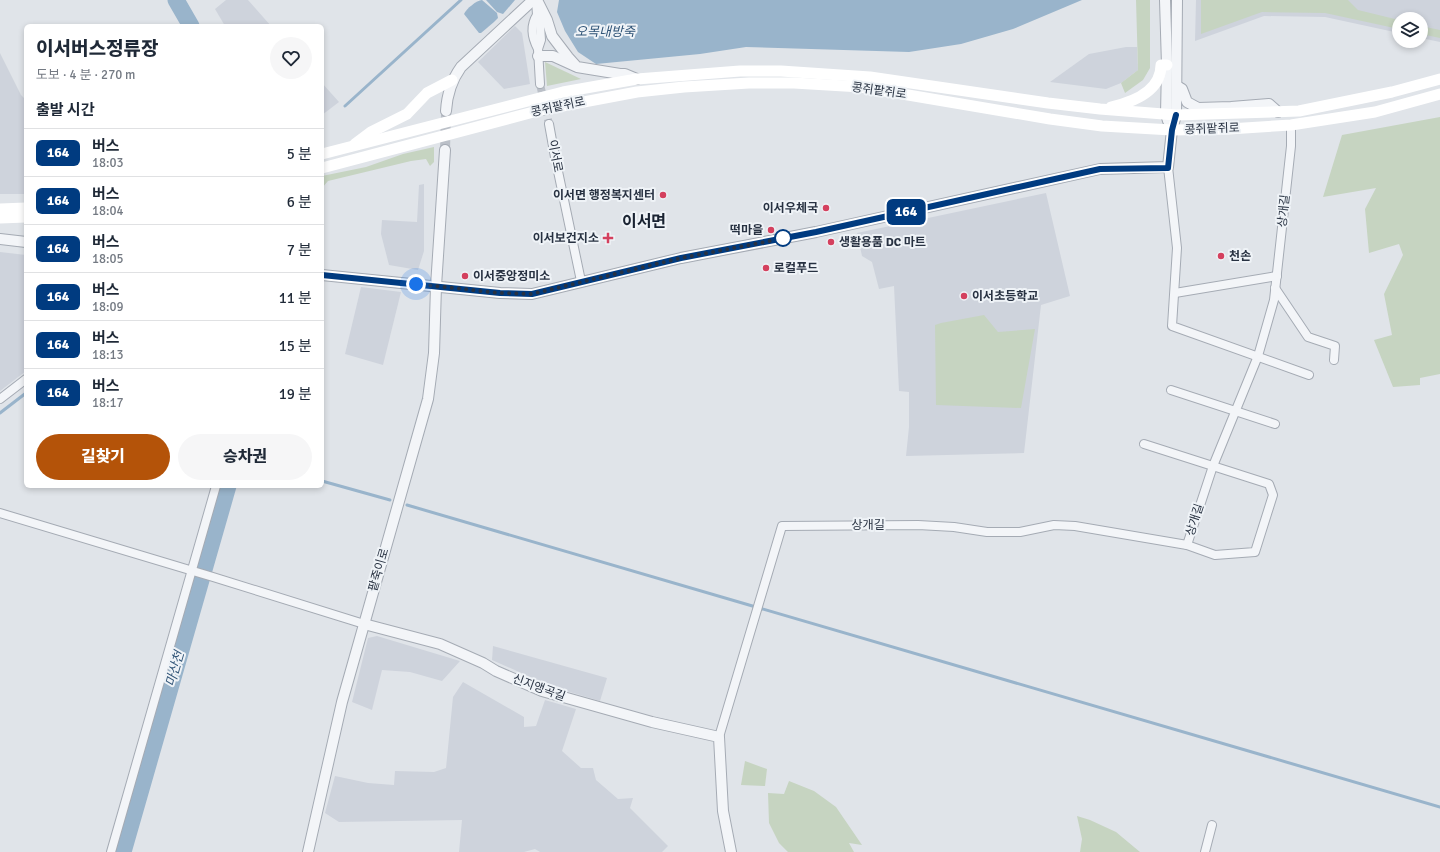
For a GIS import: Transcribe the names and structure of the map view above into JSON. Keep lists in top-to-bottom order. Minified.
{"streets":{"main road":["콩쥐팥쥐로"],"street":["이서로","상개길","팥죽이로","신지앵곡길"]},"crossings":[["콩쥐팥쥐로","상개길"],["상개길","신지앵곡길"],["팥죽이로","신지앵곡길"]],"districts":["이서면"],"water":["오목내방죽","마산천"],"places":{"other":["이서면 행정복지센터","이서우체국","떡마을","생활용품 DC 마트","천손","로컬푸드","이서중앙정미소","이서초등학교"],"health":["이서보건지소"]},"lines":["bus line 164"],"page":{"on_map":"164","heading":[["이서버스정류장","도보 · 4 분 · 270 m"],"출발 시간"],"list":[{"mark":"164","name":"버스","note":"18:03","value":"5 분"},{"mark":"164","name":"버스","note":"18:04","value":"6 분"},{"mark":"164","name":"버스","note":"18:05","value":"7 분"},{"mark":"164","name":"버스","note":"18:09","value":"11 분"},{"mark":"164","name":"버스","note":"18:13","value":"15 분"},{"mark":"164","name":"버스","note":"18:17","value":"19 분"}],"buttons":["길찾기","승차권"]}}
